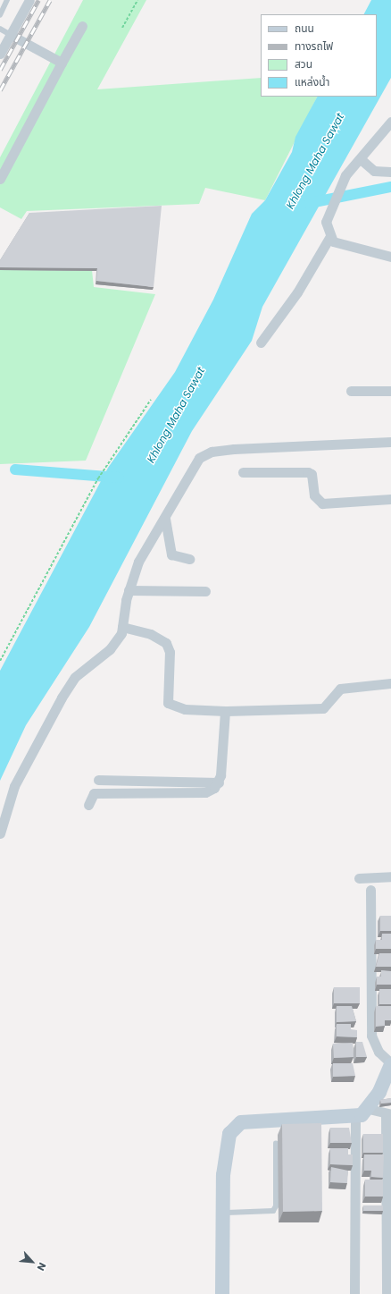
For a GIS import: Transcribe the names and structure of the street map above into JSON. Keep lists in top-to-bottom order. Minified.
{"water":["Khlong Maha Sawat"],"legend":["ถนน","ทางรถไฟ","สวน","แหล่งน้ำ"],"north":"bottom right"}
